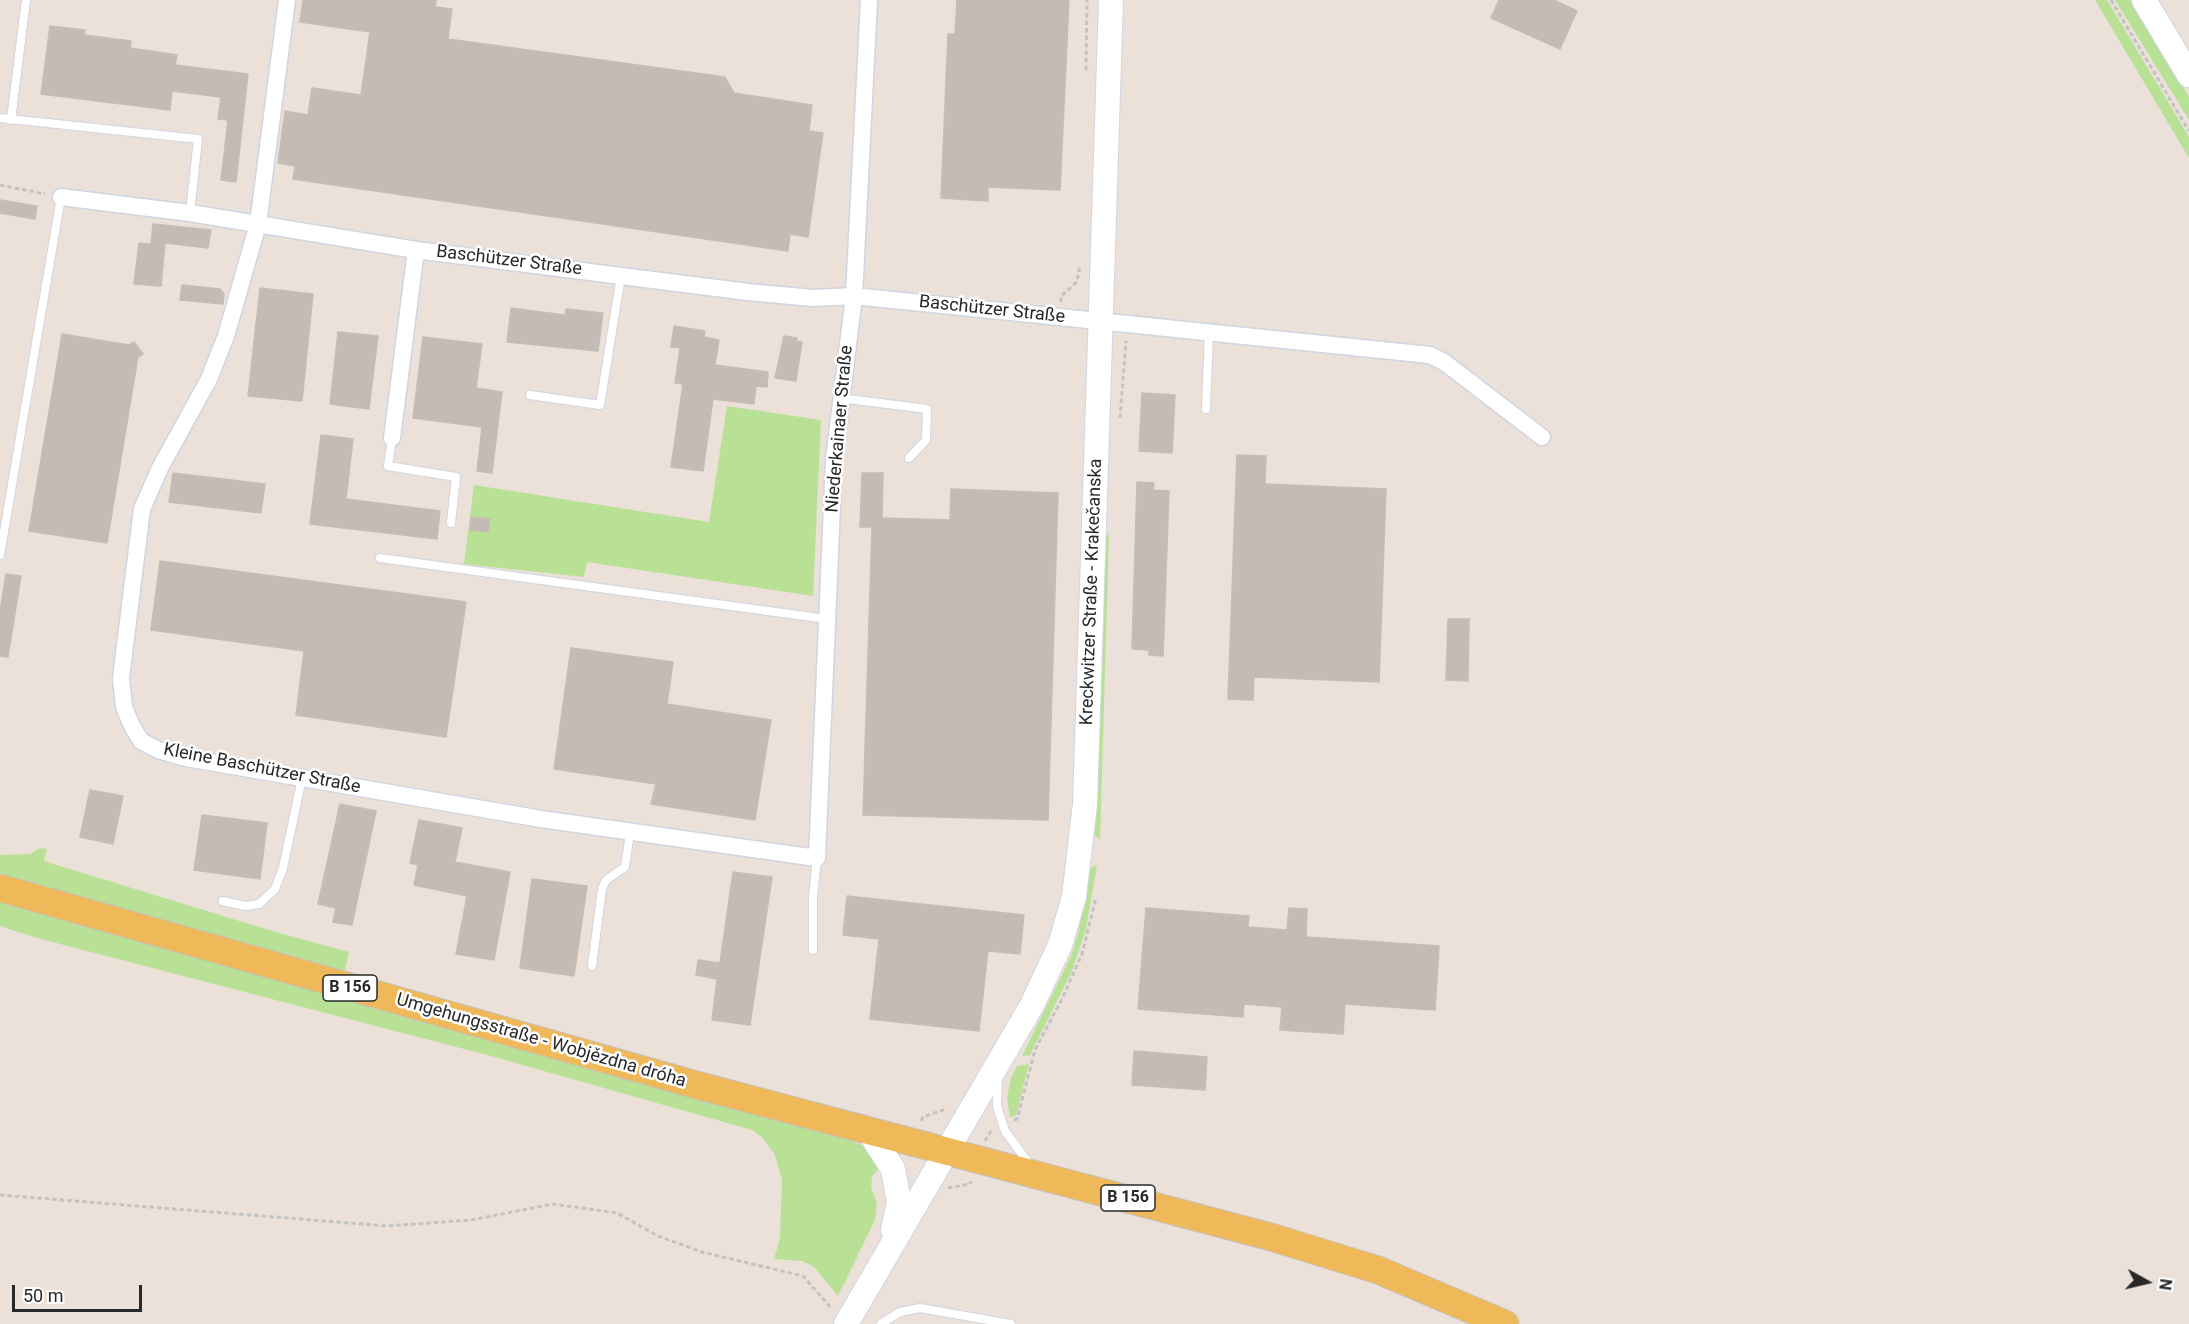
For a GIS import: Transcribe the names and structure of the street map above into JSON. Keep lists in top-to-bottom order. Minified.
{"streets":{"main road":["B 156","Umgehungsstraße - Wobjězdna dróha"],"street":["Baschützer Straße","Niederkainaer Straße","Kreckwitzer Straße - Krakečanska","Kleine Baschützer Straße"]},"crossings":[["Baschützer Straße","Niederkainaer Straße"],["Baschützer Straße","Kreckwitzer Straße - Krakečanska"],["Baschützer Straße","Kleine Baschützer Straße"],["Niederkainaer Straße","Kleine Baschützer Straße"],["Kreckwitzer Straße - Krakečanska","B 156"],["Kreckwitzer Straße - Krakečanska","Umgehungsstraße - Wobjězdna dróha"],["B 156","Umgehungsstraße - Wobjězdna dróha"]],"scale_bar":"50 m","north":"right"}
